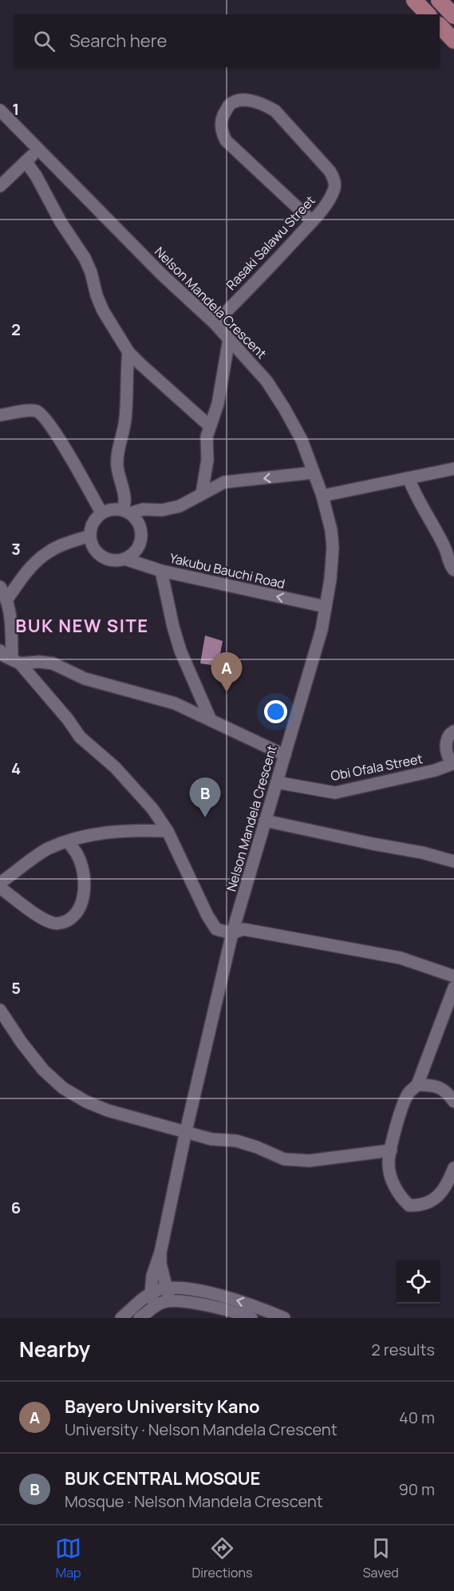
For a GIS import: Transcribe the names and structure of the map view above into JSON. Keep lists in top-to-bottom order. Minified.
{"streets":{"street":["Rasaki Salawu Street","Nelson Mandela Crescent","Yakubu Bauchi Road","Obi Ofala Street"]},"crossings":[["Rasaki Salawu Street","Nelson Mandela Crescent"],["Nelson Mandela Crescent","Yakubu Bauchi Road"],["Nelson Mandela Crescent","Obi Ofala Street"]],"one_way":["Yakubu Bauchi Road"],"districts":["BUK NEW SITE"],"page":{"search":"Search here","pins":["A","B"],"heading":["Nearby","2 results"],"list":[{"mark":"A","name":"Bayero University Kano","note":"University · Nelson Mandela Crescent","value":"40 m"},{"mark":"B","name":"BUK CENTRAL MOSQUE","note":"Mosque · Nelson Mandela Crescent","value":"90 m"}],"nav":["Map","Directions","Saved"]},"grid":{"rows":["1","2","3","4","5","6"]}}
